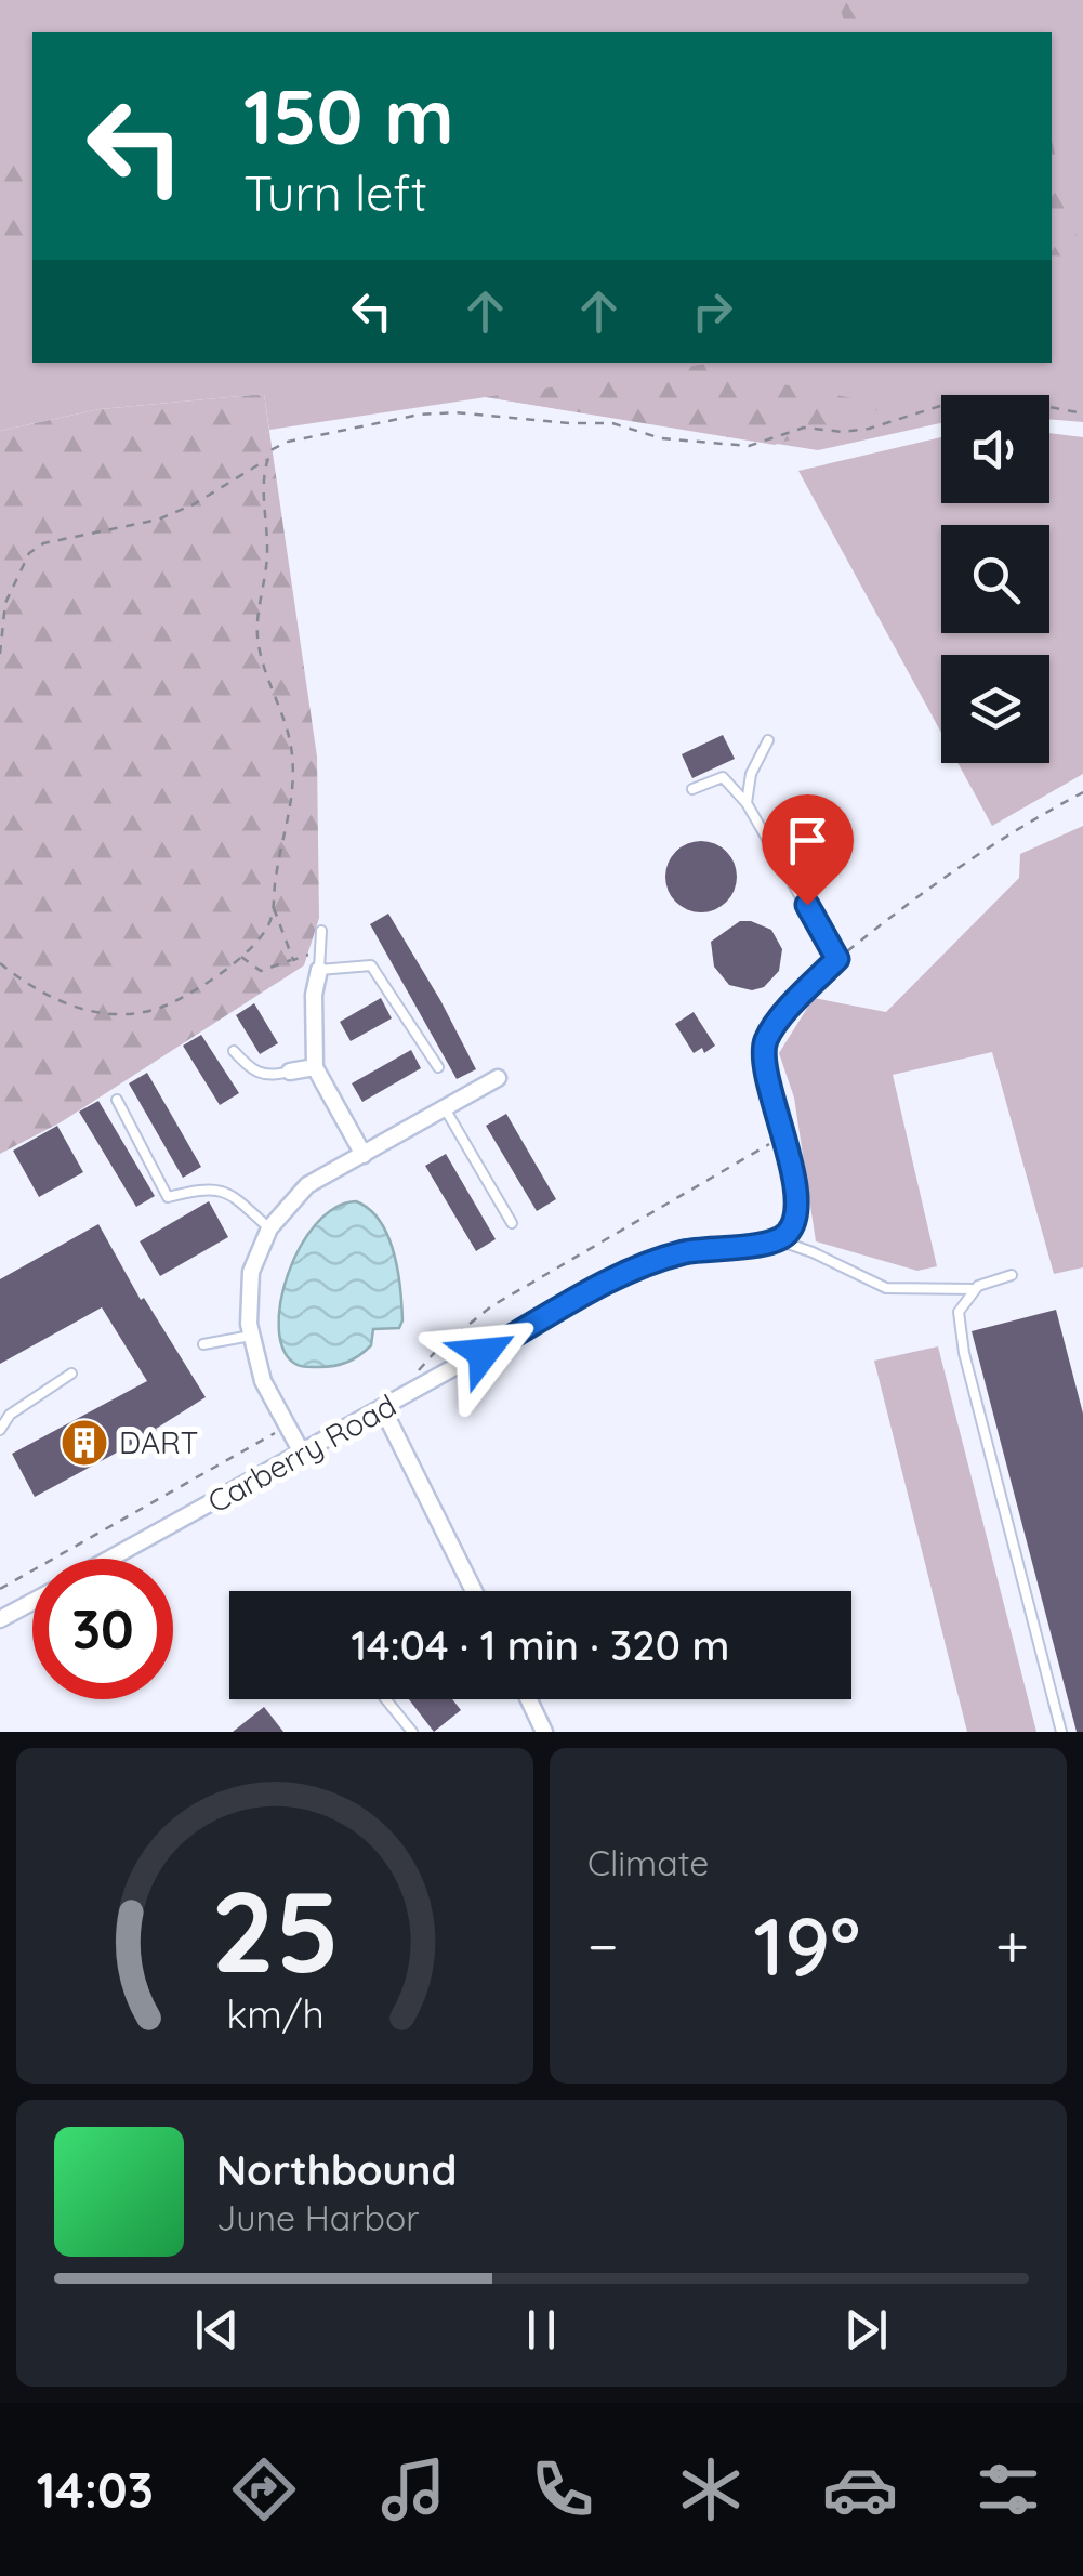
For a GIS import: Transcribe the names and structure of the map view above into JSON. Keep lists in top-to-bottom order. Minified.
{"streets":{"street":["Carberry Road"]},"places":{"building":["DART"]},"page":{"turn":["150 m","Turn left"],"limit":"30","trip":"14:04 · 1 min · 320 m","tile":"Climate","heat":["−","19°","+"],"song":["Northbound","June Harbor"],"tabs":"14:03","gauge":["25","km/h"]}}
